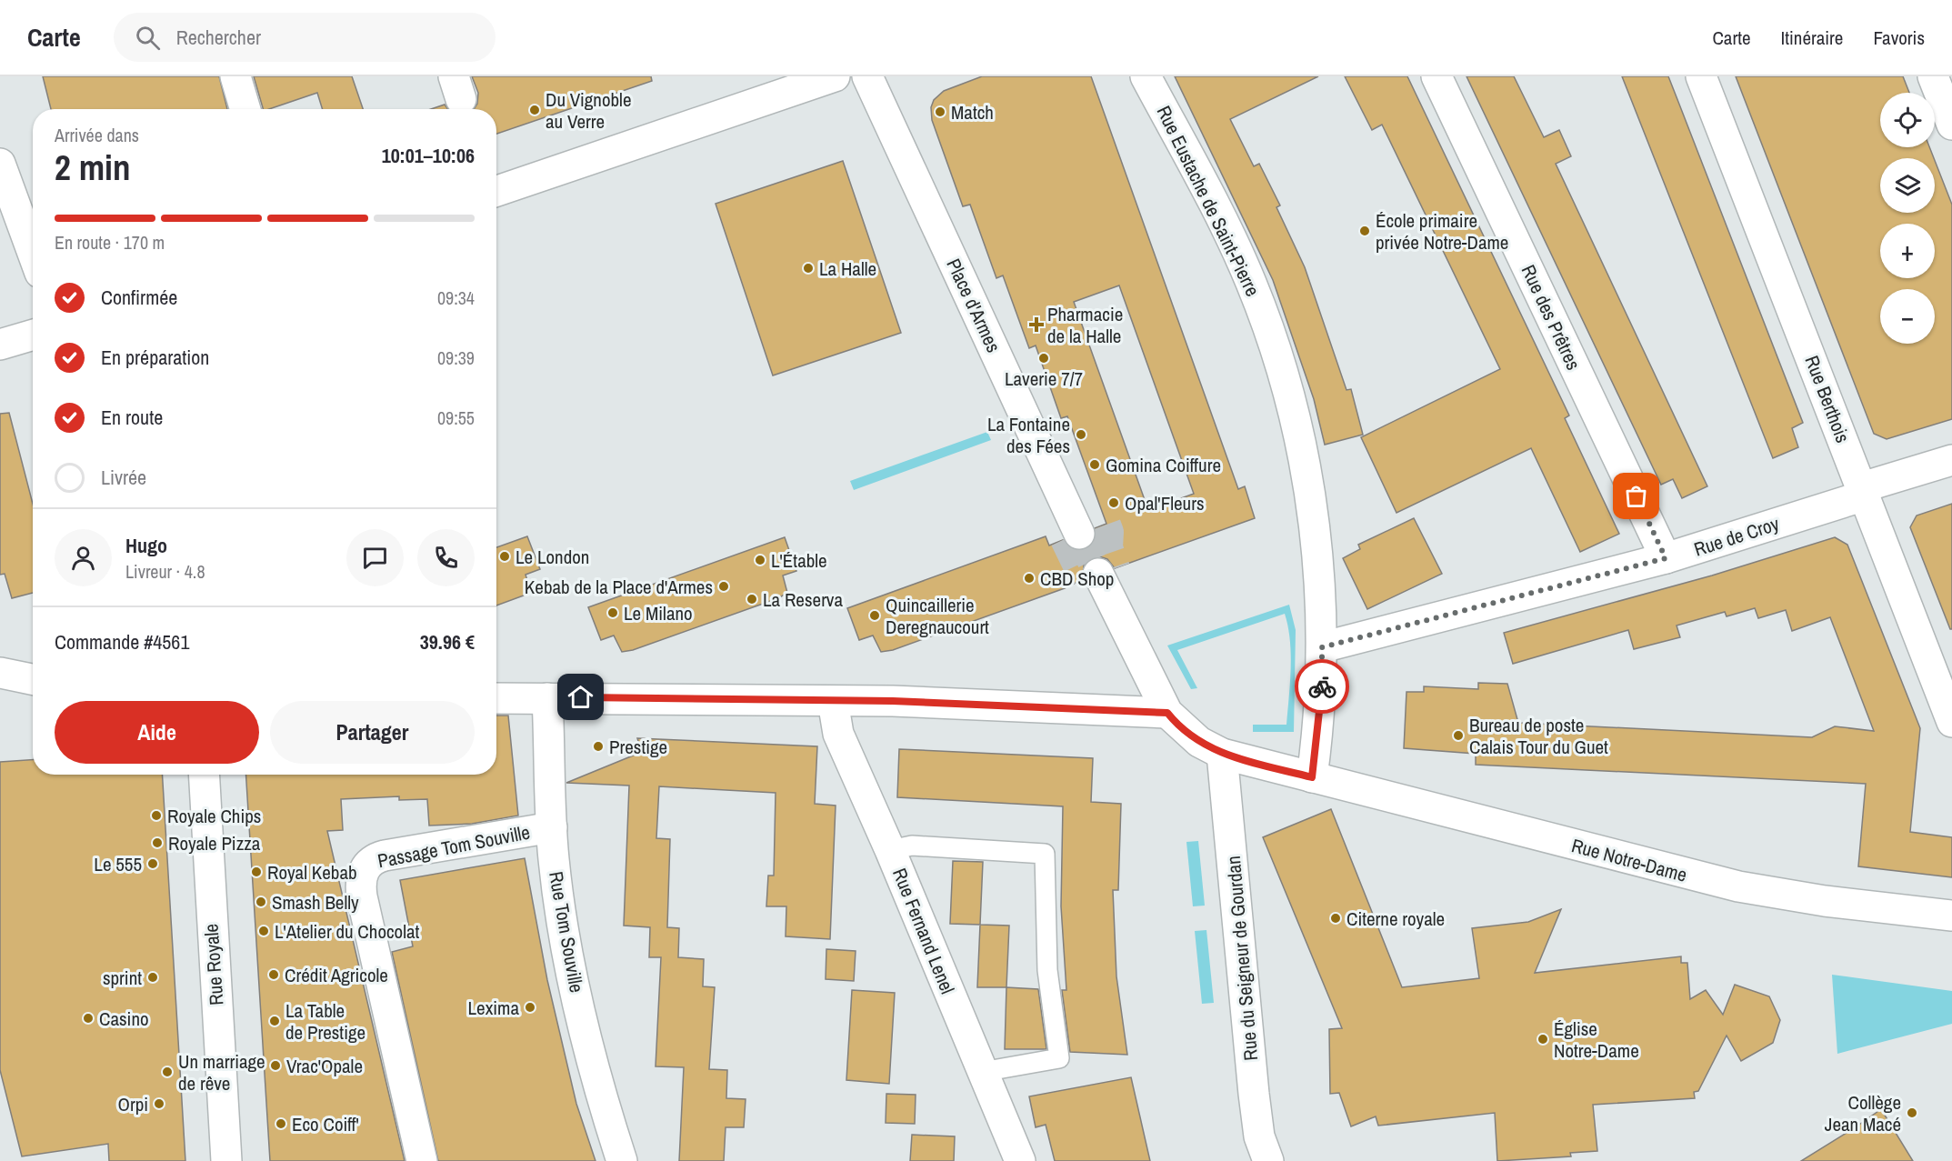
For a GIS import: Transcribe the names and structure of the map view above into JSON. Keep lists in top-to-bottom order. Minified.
{"streets":{"street":["Rue Eustache de Saint-Pierre","Place d'Armes","Rue des Prêtres","Rue Berthois","Rue de Croy","Passage Tom Souville","Rue Notre-Dame","Rue Fernand Lenel","Rue Tom Souville","Rue du Seigneur de Gourdan","Rue Royale"]},"crossings":[["Rue Eustache de Saint-Pierre","Rue de Croy"],["Rue Eustache de Saint-Pierre","Rue Notre-Dame"],["Rue des Prêtres","Rue de Croy"],["Rue Berthois","Rue de Croy"],["Passage Tom Souville","Rue Tom Souville"],["Rue Notre-Dame","Rue du Seigneur de Gourdan"]],"places":{"other":["Du Vignoble au Verre","Match","École primaire privée Notre-Dame","La Halle","Laverie 7/7","La Fontaine des Fées","Gomina Coiffure","Opal'Fleurs","Le London","L'Étable","CBD Shop","Kebab de la Place d'Armes","La Reserva","Le Milano","Quincaillerie Deregnaucourt","Bureau de poste Calais Tour du Guet","Prestige","Royale Chips","Royale Pizza","Le 555","Royal Kebab","Smash Belly","Citerne royale","L'Atelier du Chocolat","Crédit Agricole","sprint","Lexima","Casino","La Table de Prestige","Église Notre-Dame","Vrac'Opale","Un marriage de rêve","Orpi","Collège Jean Macé","Eco Coiff'"],"health":["Pharmacie de la Halle"]},"page":{"header":"Carte","search":"Rechercher","nav":["Carte","Itinéraire","Favoris"],"map_buttons":["+","−"],"heading":["2 min","Arrivée dans","10:01–10:06"],"panel":["Hugo","Livreur · 4.8","Commande #4561","39.96 €"],"bar":"En route · 170 m","list":[["Confirmée","09:34"],["En préparation","09:39"],["En route","09:55"],"Livrée"],"buttons":["Aide","Partager"]}}
